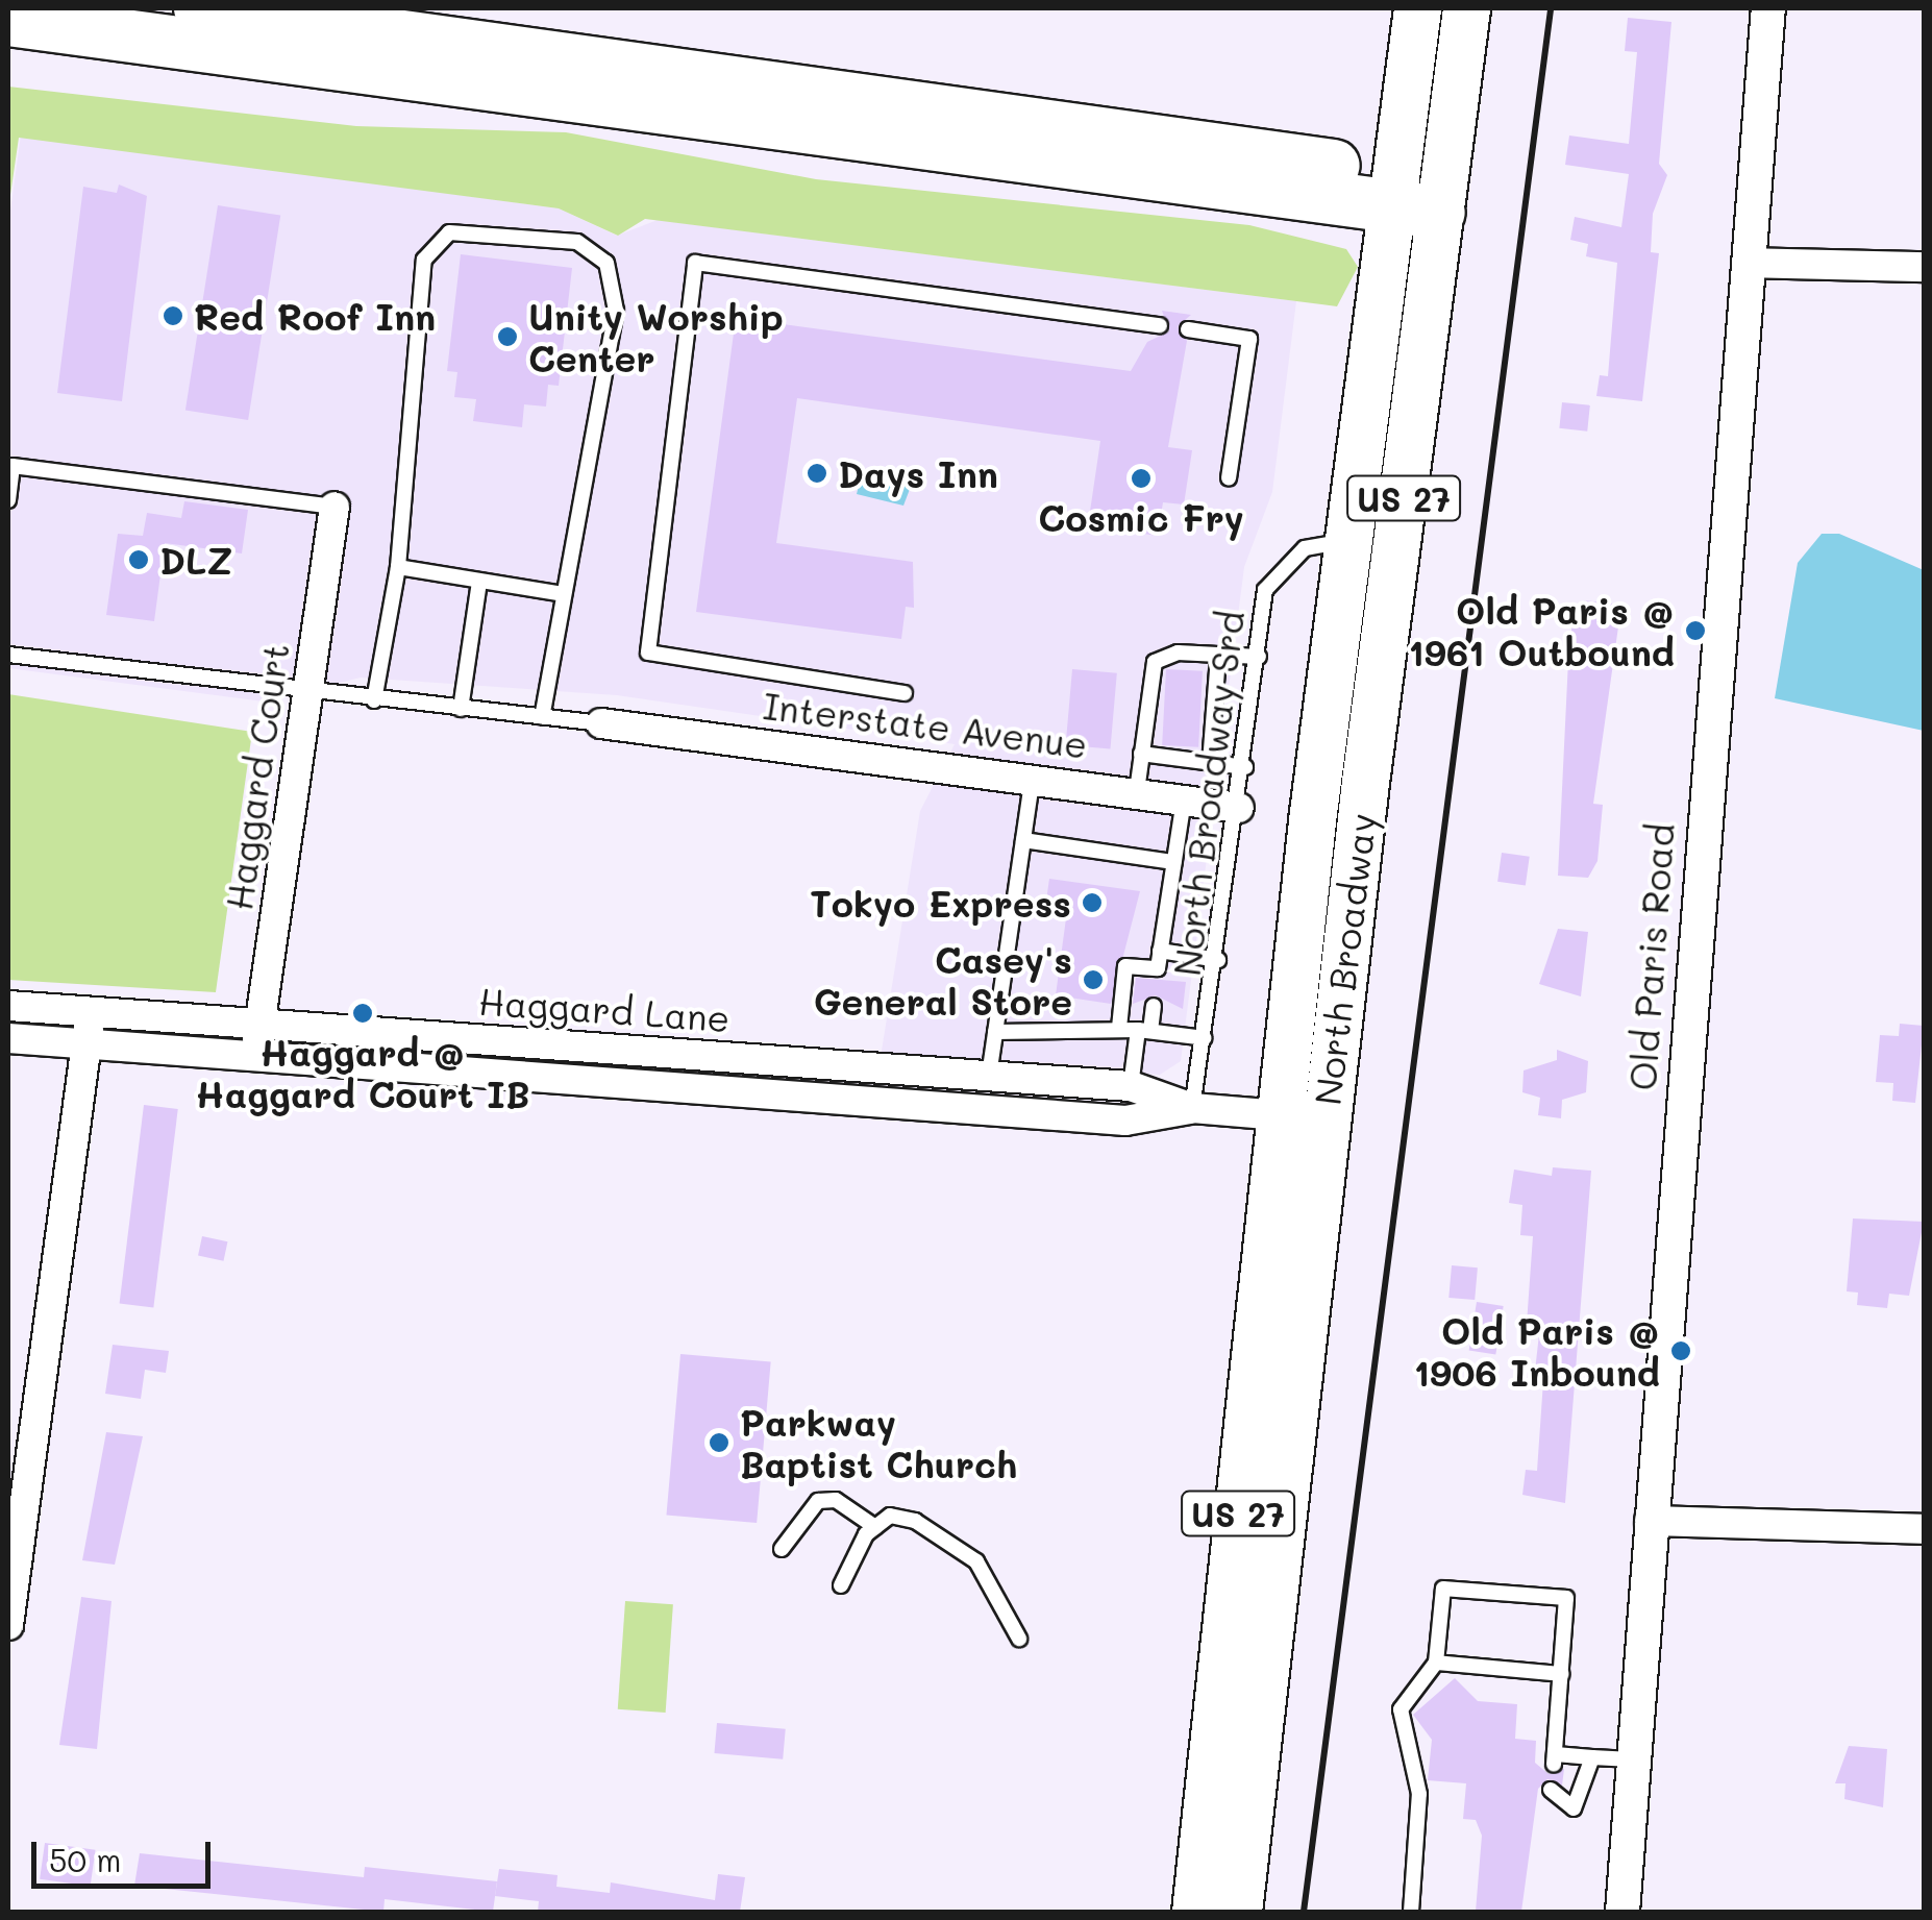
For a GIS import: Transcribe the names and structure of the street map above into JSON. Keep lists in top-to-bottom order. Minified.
{"streets":{"highway":["US 27","North Broadway"],"street":["Interstate Avenue","Haggard Court","Old Paris Road","Haggard Lane"],"lane":["North Broadway Srd"]},"crossings":[["Interstate Avenue","North Broadway Srd"],["Haggard Court","Haggard Lane"],["North Broadway Srd","North Broadway"],["North Broadway Srd","Haggard Lane"],["North Broadway","Haggard Lane"]],"places":["Red Roof Inn","Unity Worship Center","Days Inn","Cosmic Fry","DLZ","Old Paris @ 1961 Outbound","Tokyo Express","Casey's General Store","Haggard @ Haggard Court IB","Old Paris @ 1906 Inbound","Parkway Baptist Church"],"scale_bar":"50 m"}
